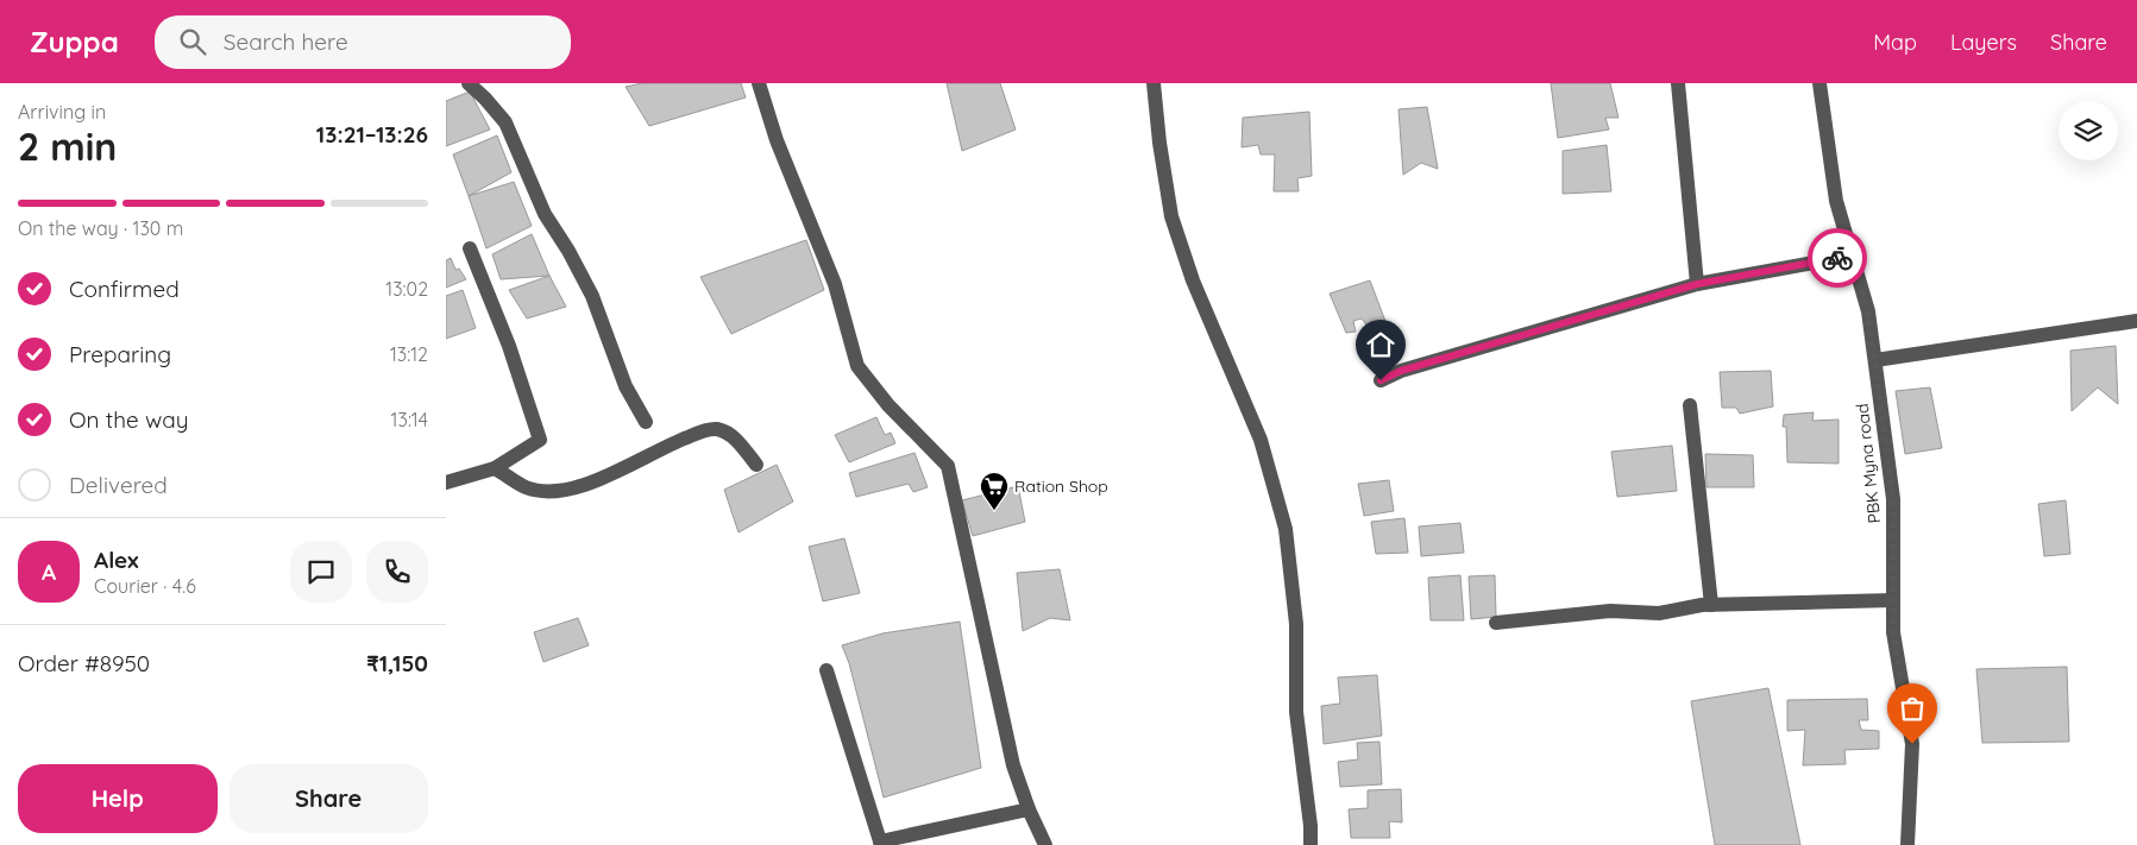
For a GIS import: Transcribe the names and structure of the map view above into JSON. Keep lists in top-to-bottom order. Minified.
{"streets":{"street":["PBK Myna road"]},"places":{"supermarket":["Ration Shop"]},"page":{"header":"Zuppa","search":"Search here","nav":["Map","Layers","Share"],"heading":["2 min","Arriving in","13:21–13:26"],"panel":["Alex","Courier · 4.6","Order #8950","₹1,150"],"bar":"On the way · 130 m","list":[["Confirmed","13:02"],["Preparing","13:12"],["On the way","13:14"],"Delivered"],"round":"A","buttons":["Help","Share"]}}
